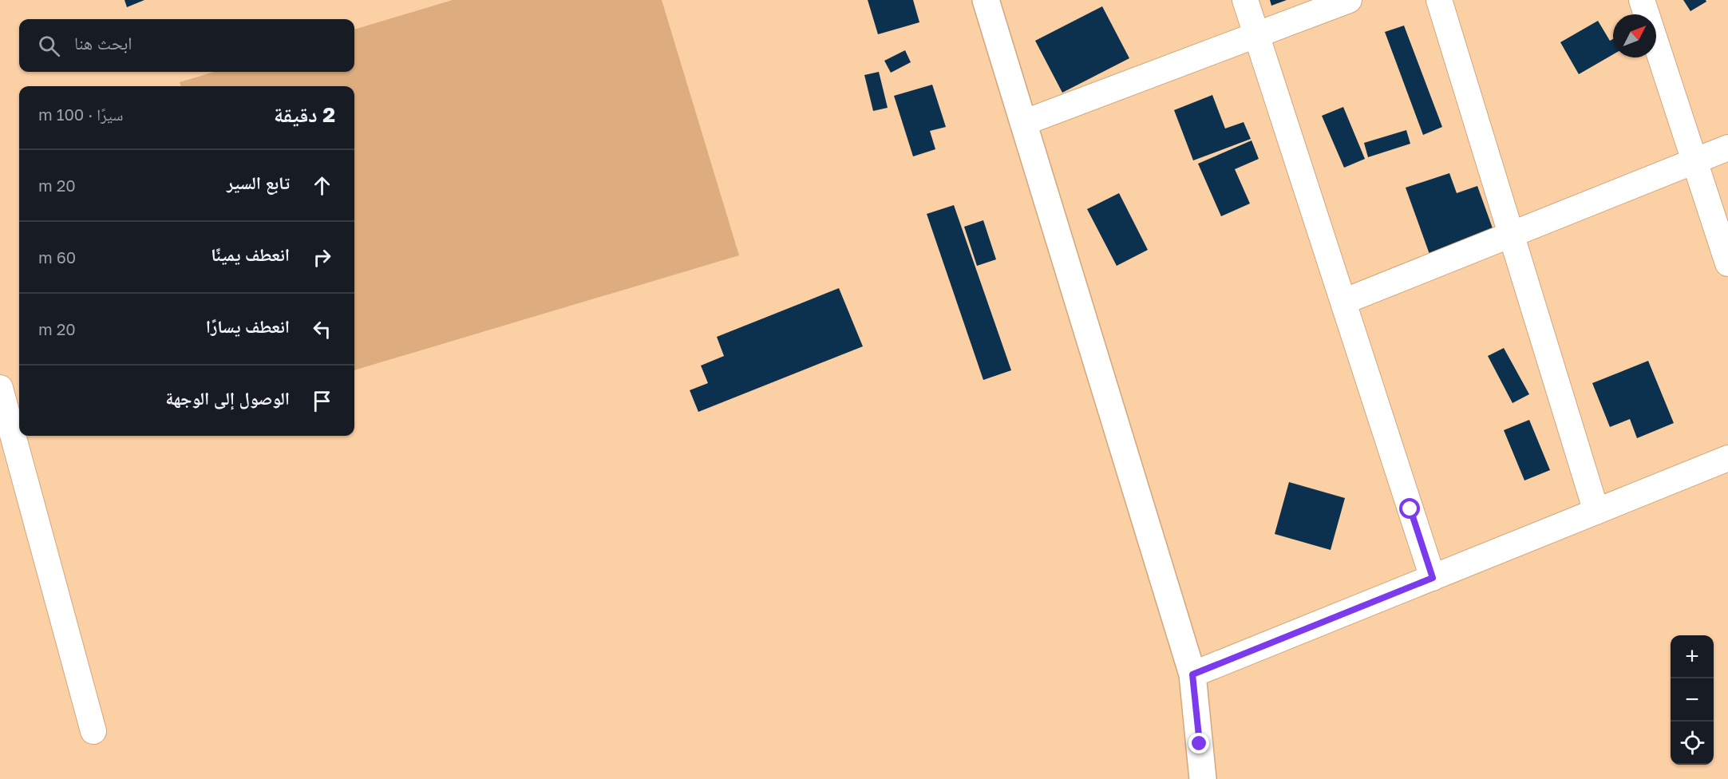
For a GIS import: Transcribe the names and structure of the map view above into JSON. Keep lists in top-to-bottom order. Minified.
{"north":"top right","page":{"search":"ابحث هنا","heading":["2 دقيقة","سيرًا · 100 m"],"list":[["تابع السير","20 m"],["انعطف يمينًا","60 m"],["انعطف يسارًا","20 m"],"الوصول إلى الوجهة"],"map_buttons":["+","−"]}}
